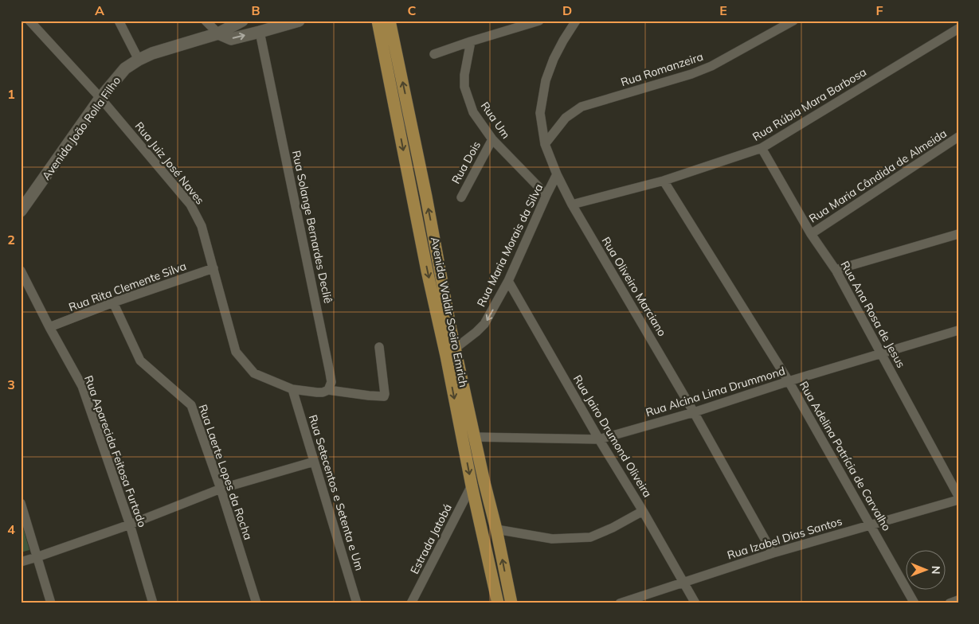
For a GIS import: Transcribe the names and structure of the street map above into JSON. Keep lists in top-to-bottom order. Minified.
{"streets":{"main road":["Avenida Waldir Soeiro Emrich"],"street":["Rua Romanzeira","Rua Rúbia Mara Barbosa","Rua Um","Avenida João Rolla Filho","Rua Dois","Rua Juiz José Naves","Rua Maria Cândida de Almeida","Rua Solange Bernardes Decliê","Rua Maria Morais da Silva","Rua Rita Clemente Silva","Rua Oliveiro Marciano","Rua Ana Rosa de Jesus","Rua Alcina Lima Drummond","Rua Jairo Drumond Oliveira","Rua Aparecida Feitosa Furtado","Rua Adelina Patrícia de Carvalho","Rua Laerte Lopes da Rocha","Rua Setecentos e Setenta e Um","Rua Izabel Dias Santos","Estrada Jatobá"]},"crossings":[["Rua Romanzeira","Rua Oliveiro Marciano"],["Rua Rúbia Mara Barbosa","Rua Oliveiro Marciano"],["Rua Rúbia Mara Barbosa","Rua Ana Rosa de Jesus"],["Rua Rúbia Mara Barbosa","Rua Adelina Patrícia de Carvalho"],["Rua Um","Rua Dois"],["Rua Um","Rua Maria Morais da Silva"],["Avenida João Rolla Filho","Rua Juiz José Naves"],["Avenida João Rolla Filho","Rua Solange Bernardes Decliê"],["Rua Juiz José Naves","Rua Rita Clemente Silva"],["Rua Juiz José Naves","Rua Setecentos e Setenta e Um"],["Rua Maria Cândida de Almeida","Rua Ana Rosa de Jesus"],["Rua Maria Morais da Silva","Rua Oliveiro Marciano"],["Rua Maria Morais da Silva","Avenida Waldir Soeiro Emrich"],["Rua Maria Morais da Silva","Rua Jairo Drumond Oliveira"],["Rua Rita Clemente Silva","Rua Aparecida Feitosa Furtado"],["Rua Rita Clemente Silva","Rua Laerte Lopes da Rocha"],["Rua Oliveiro Marciano","Rua Alcina Lima Drummond"],["Rua Oliveiro Marciano","Rua Izabel Dias Santos"],["Avenida Waldir Soeiro Emrich","Rua Alcina Lima Drummond"],["Avenida Waldir Soeiro Emrich","Estrada Jatobá"],["Rua Ana Rosa de Jesus","Rua Alcina Lima Drummond"],["Rua Alcina Lima Drummond","Rua Jairo Drumond Oliveira"],["Rua Alcina Lima Drummond","Rua Adelina Patrícia de Carvalho"],["Rua Jairo Drumond Oliveira","Rua Izabel Dias Santos"],["Rua Adelina Patrícia de Carvalho","Rua Izabel Dias Santos"]],"one_way":["Rua Maria Morais da Silva"],"north":"right","grid":{"columns":["A","B","C","D","E","F"],"rows":["1","2","3","4"]}}
